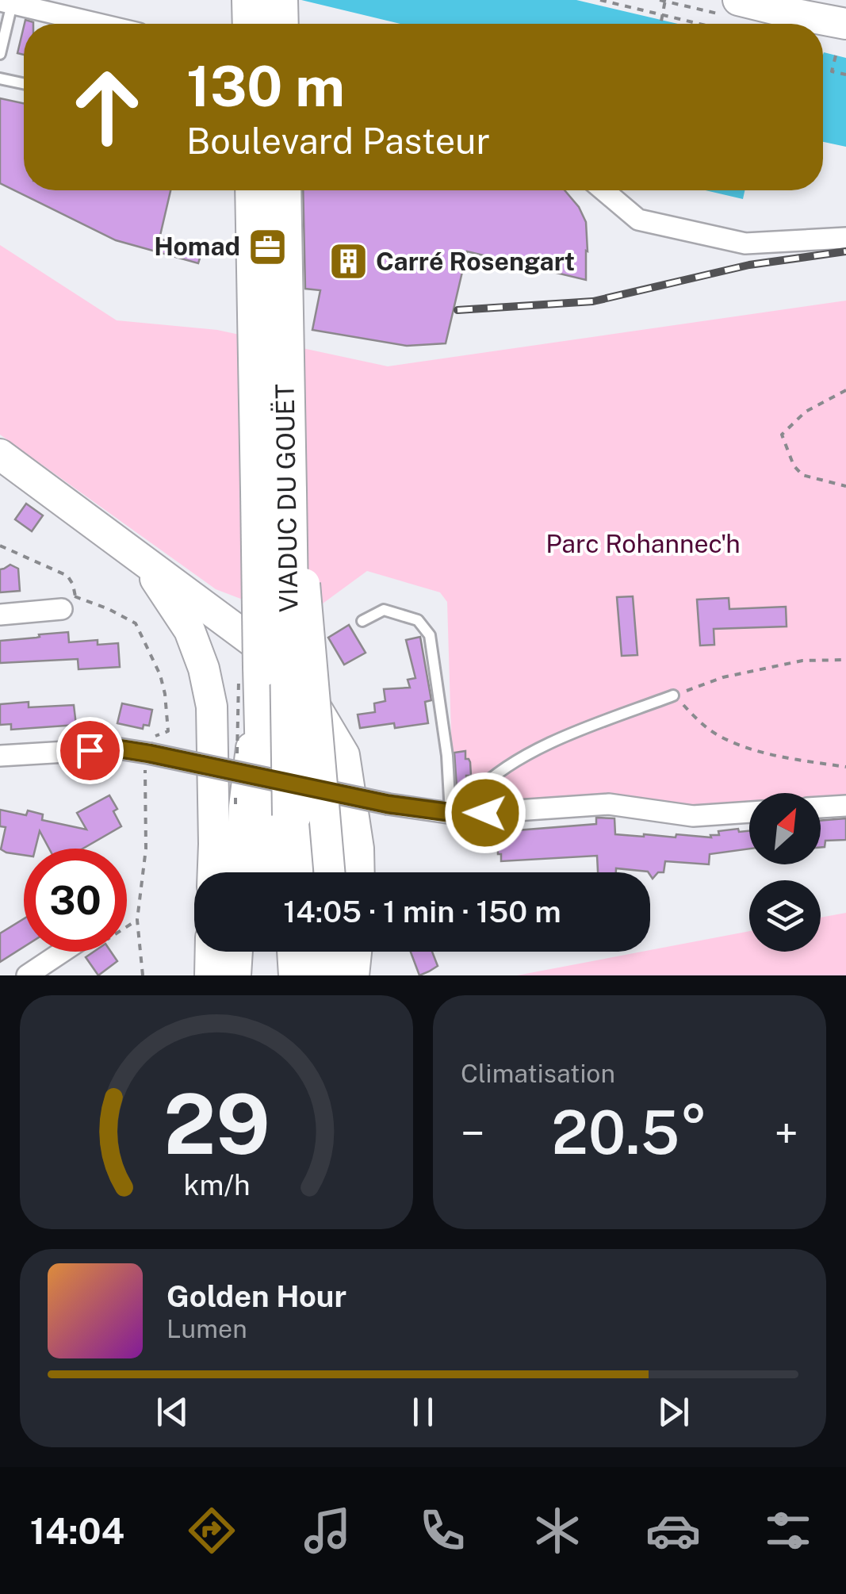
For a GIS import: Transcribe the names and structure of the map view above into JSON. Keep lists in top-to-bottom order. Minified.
{"streets":{"highway":["VIADUC DU GOUËT"]},"parks":["Parc Rohannec'h"],"places":{"office":["Homad"],"building":["Carré Rosengart"]},"north":"top right","page":{"turn":["130 m","Boulevard Pasteur"],"limit":"30","trip":"14:05 · 1 min · 150 m","tile":"Climatisation","heat":["−","20.5°","+"],"song":["Golden Hour","Lumen"],"tabs":"14:04","gauge":["29","km/h"]}}
